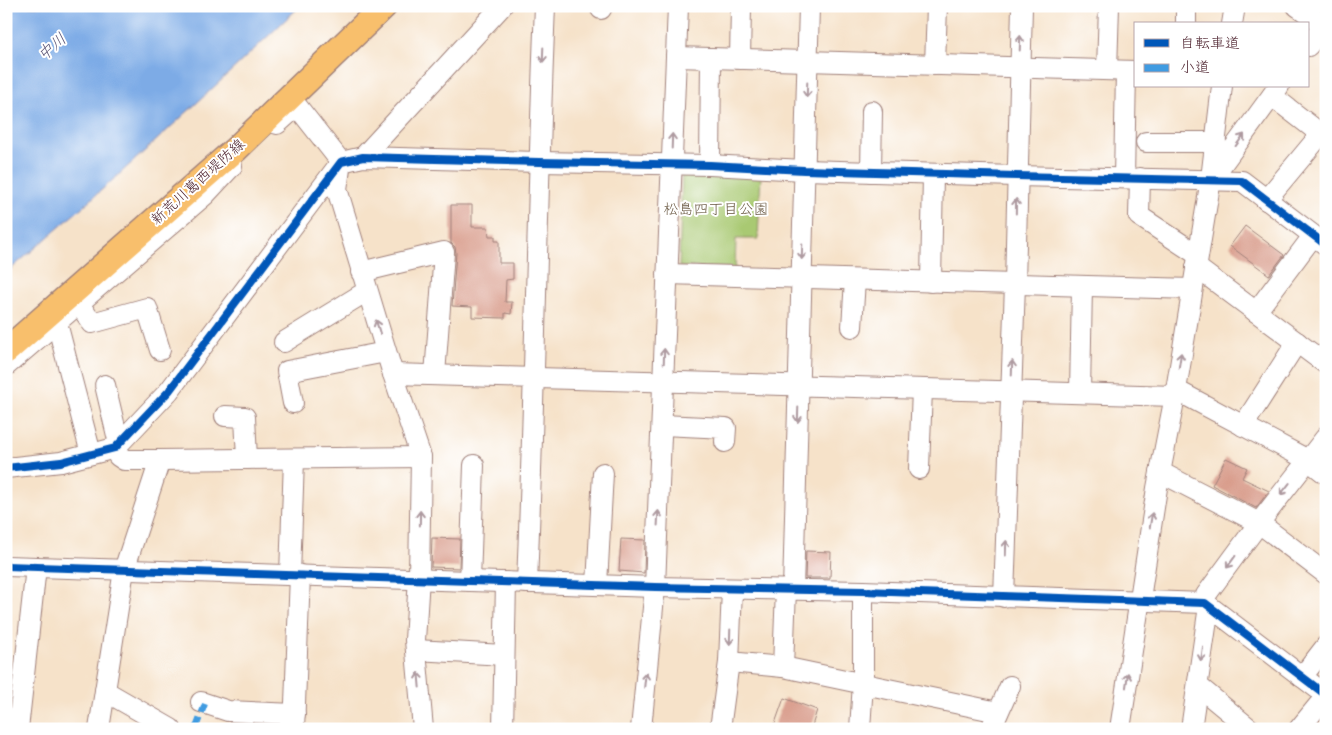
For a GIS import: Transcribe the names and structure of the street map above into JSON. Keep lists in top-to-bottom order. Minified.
{"streets":{"main road":["新荒川葛西堤防線"]},"water":["中川"],"parks":["松島四丁目公園"],"legend":["自転車道","小道"]}
